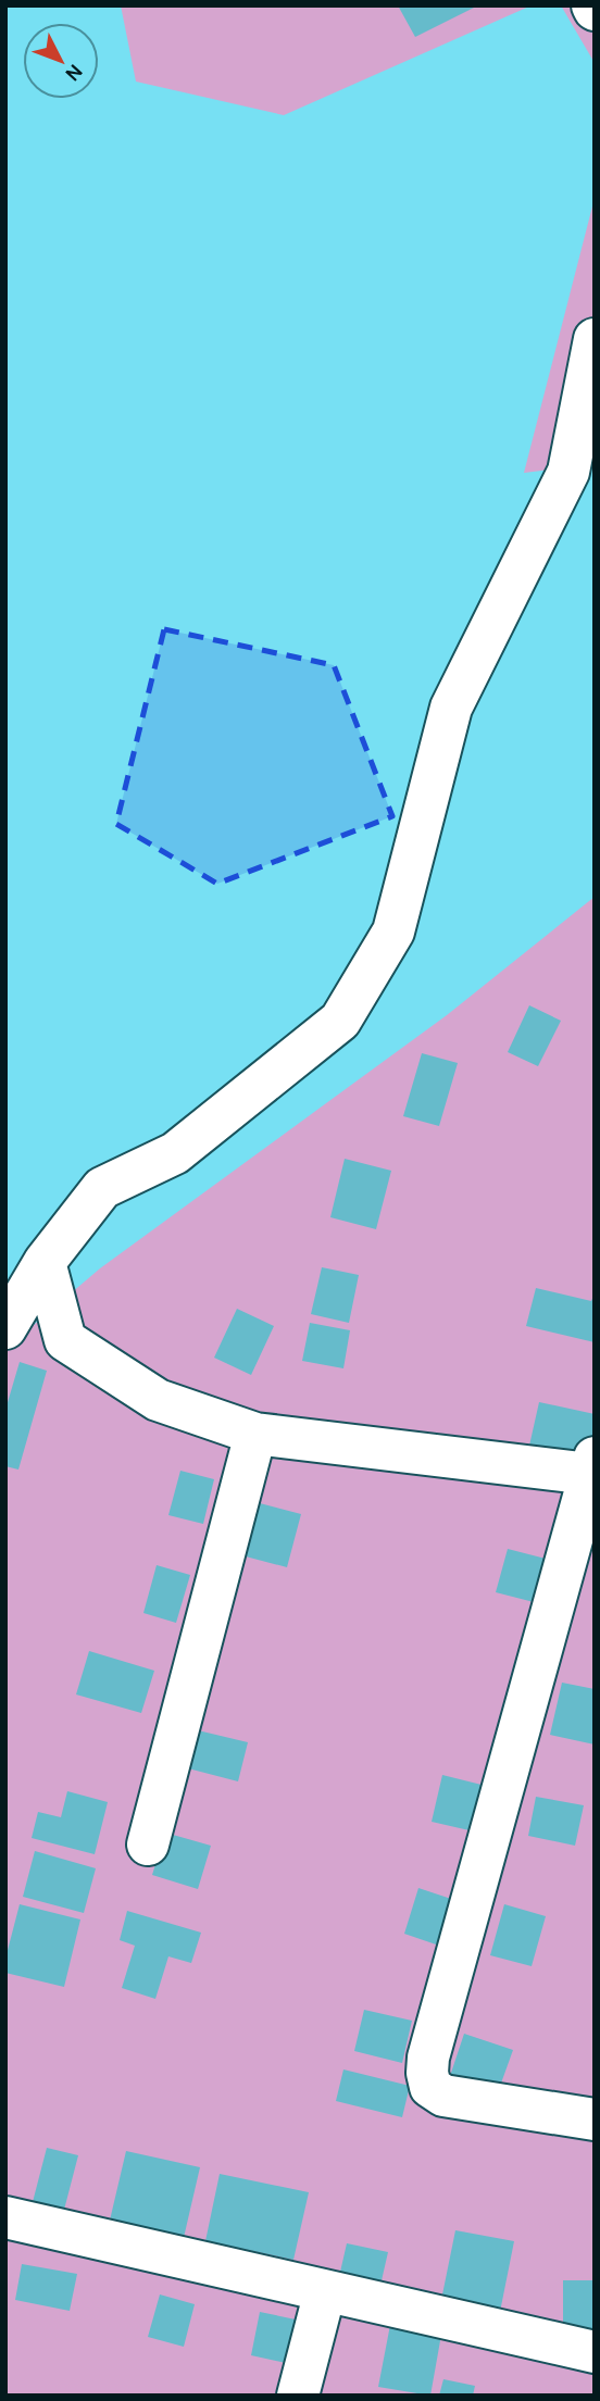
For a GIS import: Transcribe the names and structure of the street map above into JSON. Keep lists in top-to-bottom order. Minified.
{"north":"bottom right"}
